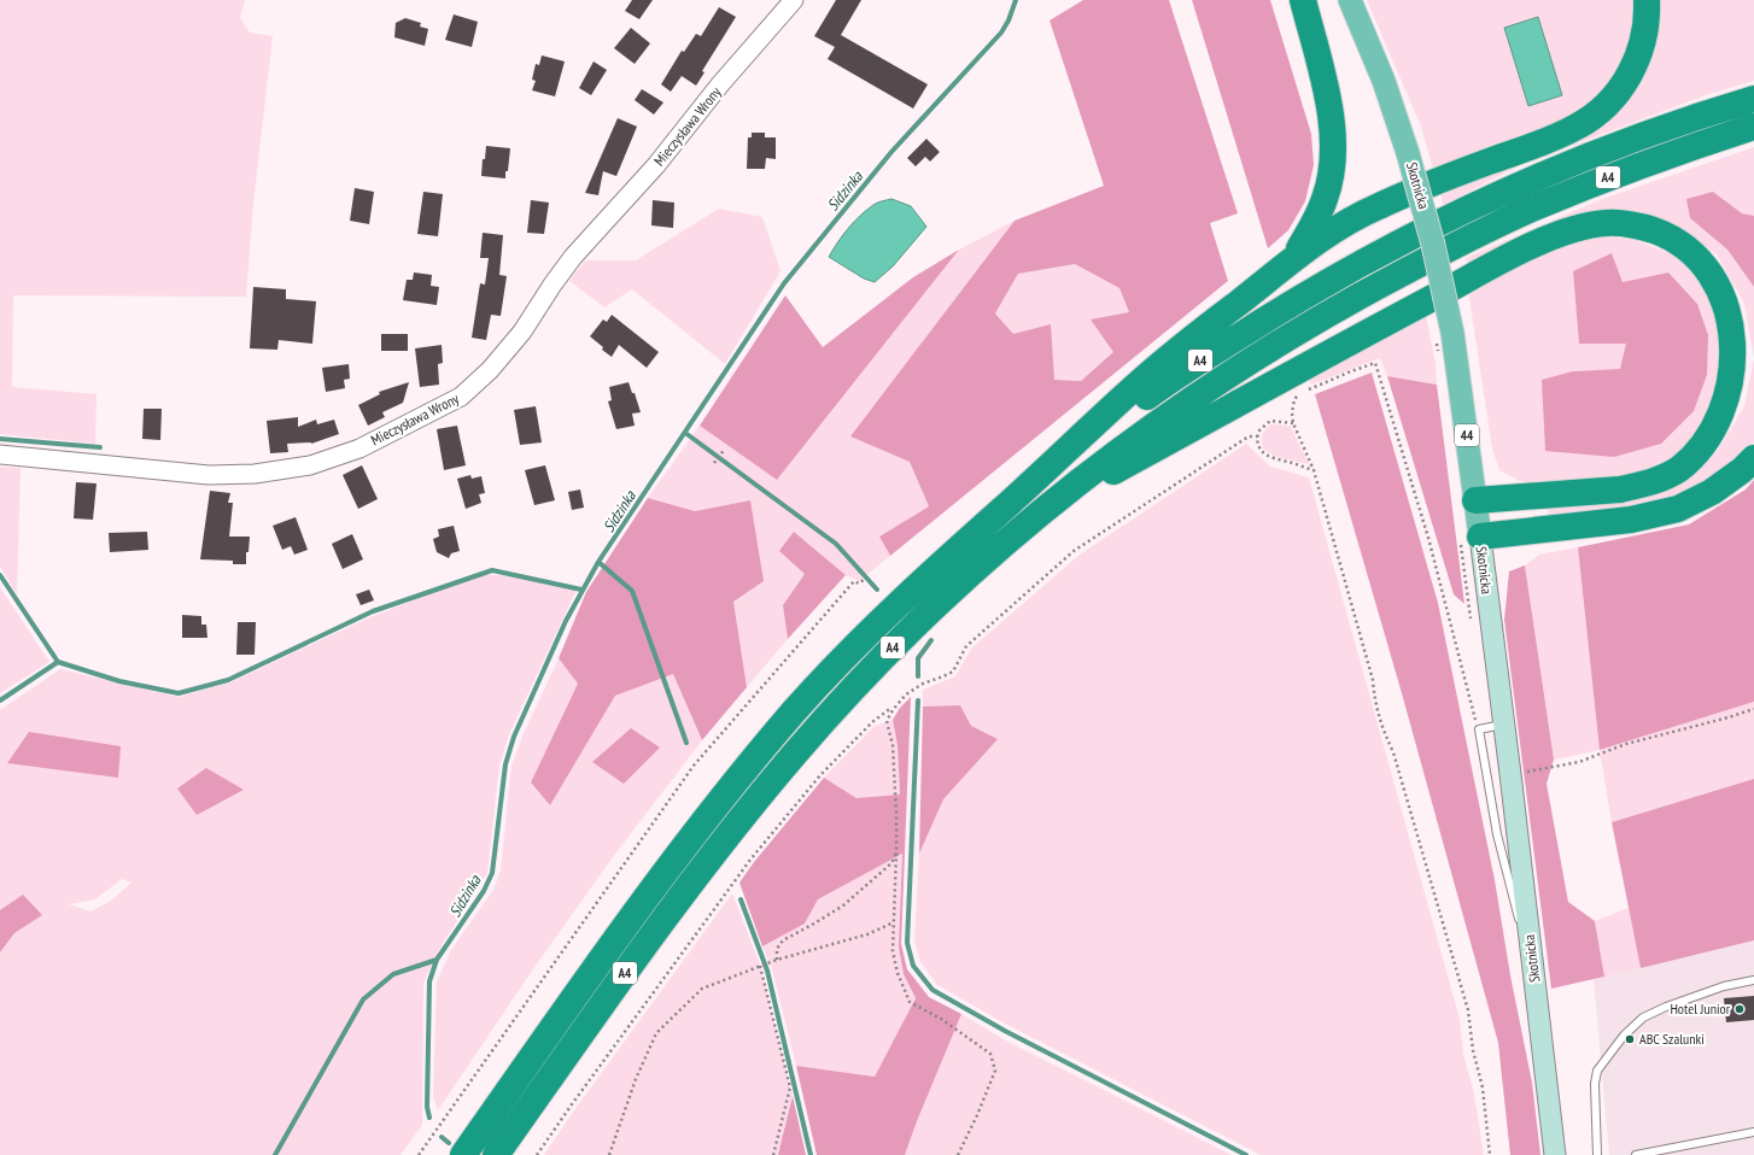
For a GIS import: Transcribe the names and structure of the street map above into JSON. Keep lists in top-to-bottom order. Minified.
{"streets":{"highway":["A4"],"main road":["Skotnicka","44"],"street":["Mieczysława Wrony"]},"water":["Sidzinka"],"places":["Hotel Junior","ABC Szalunki"]}
